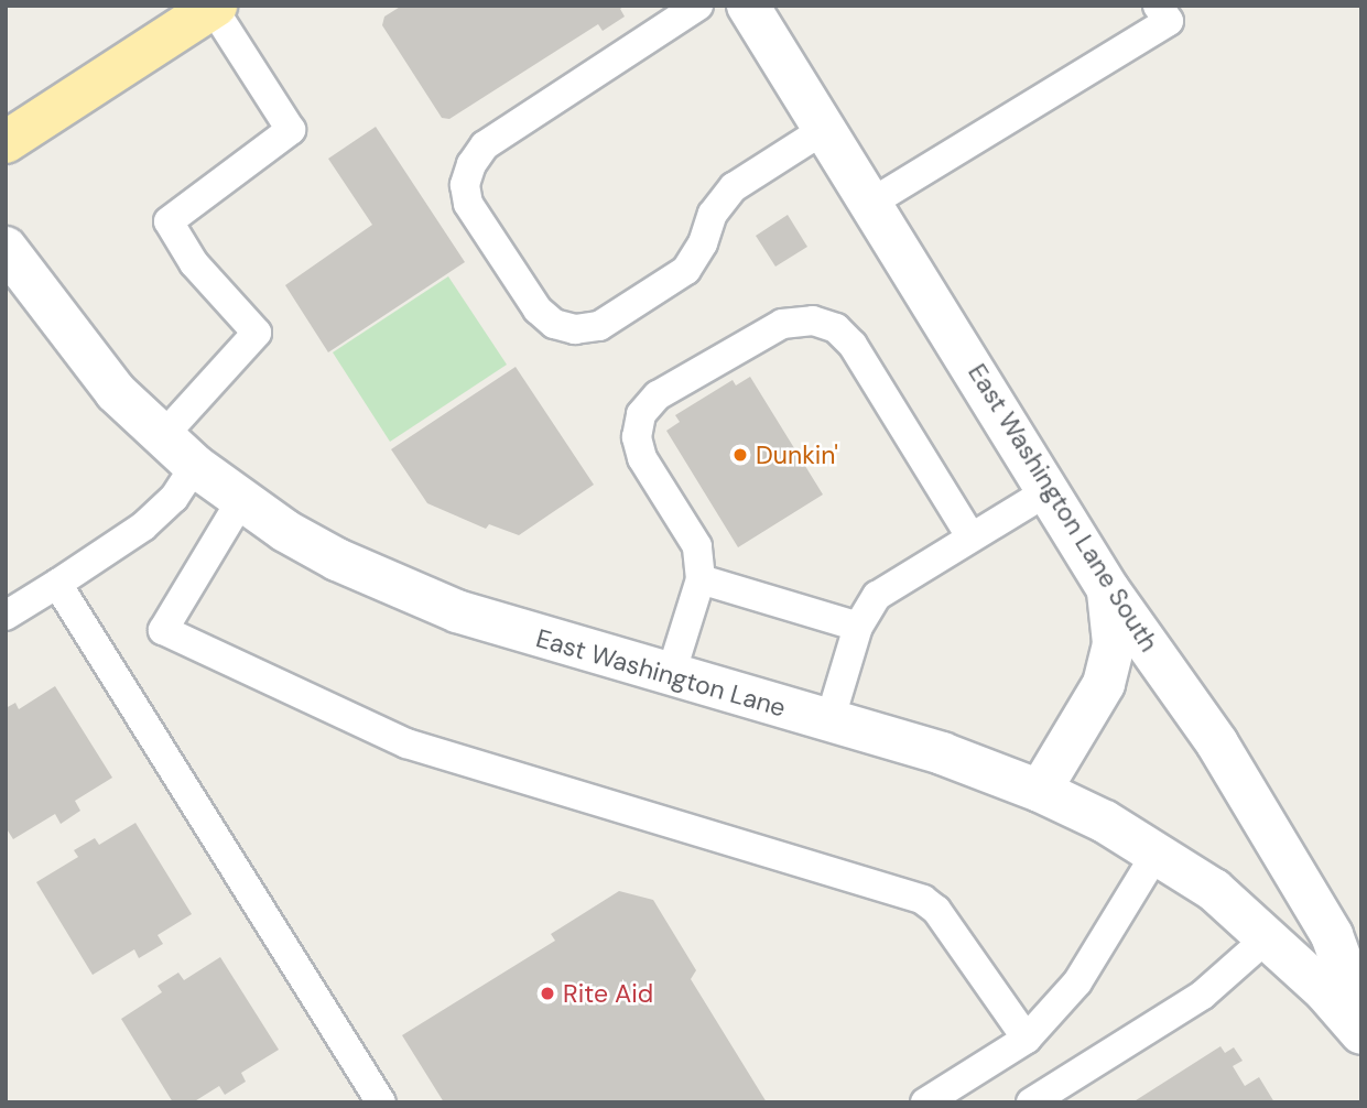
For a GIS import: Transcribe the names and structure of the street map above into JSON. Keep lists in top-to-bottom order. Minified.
{"streets":{"main road":["East Washington Lane South","East Washington Lane"]},"places":["Dunkin'","Rite Aid"]}
